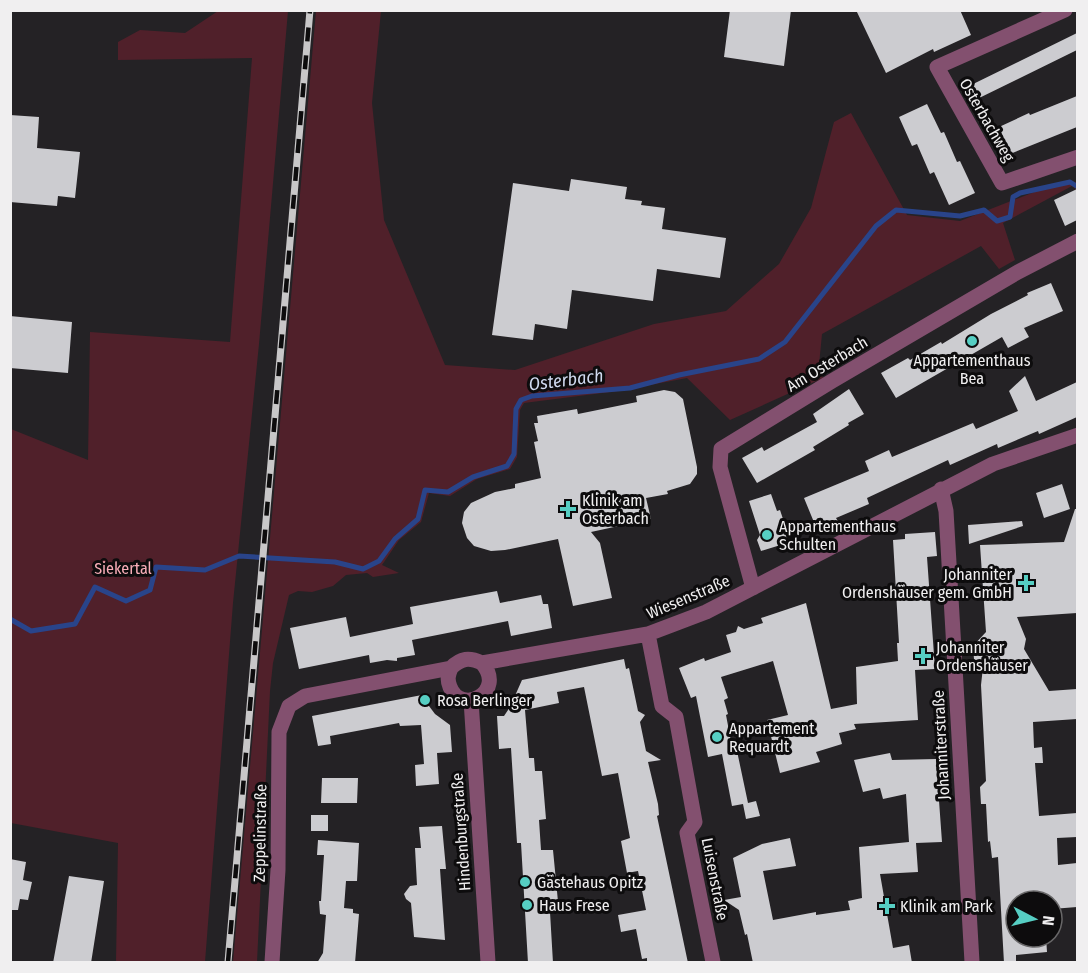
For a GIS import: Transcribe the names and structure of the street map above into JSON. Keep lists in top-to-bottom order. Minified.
{"streets":{"street":["Osterbachweg","Am Osterbach","Wiesenstraße","Johanniterstraße","Hindenburgstraße","Zeppelinstraße","Luisenstraße"]},"crossings":[["Am Osterbach","Wiesenstraße"],["Wiesenstraße","Johanniterstraße"],["Wiesenstraße","Hindenburgstraße"],["Wiesenstraße","Zeppelinstraße"],["Wiesenstraße","Luisenstraße"]],"water":["Osterbach"],"parks":["Siekertal"],"places":{"other":["Appartementhaus Bea","Appartementhaus Schulten","Rosa Berlinger","Appartement Requardt","Gästehaus Opitz","Haus Frese"],"health":["Klinik am Osterbach","Johanniter Ordenshäuser gem. GmbH","Johanniter Ordenshäuser","Klinik am Park"]},"north":"right"}
